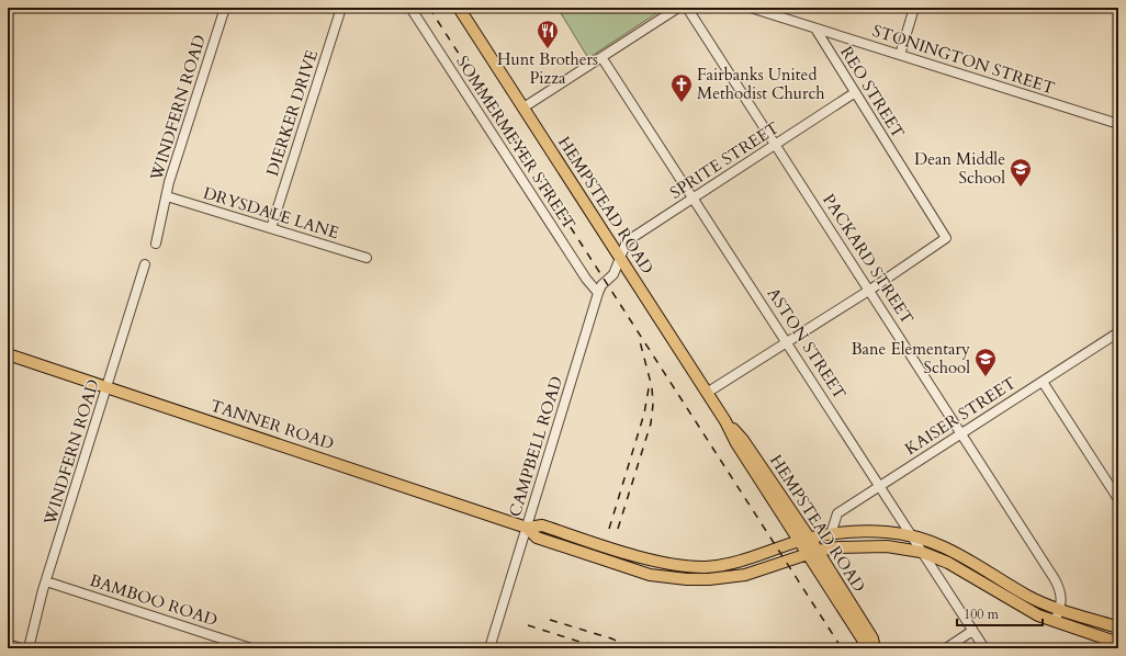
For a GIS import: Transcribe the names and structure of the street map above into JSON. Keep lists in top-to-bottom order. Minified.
{"streets":{"main road":["HEMPSTEAD ROAD","TANNER ROAD"],"street":["STONINGTON STREET","REO STREET","WINDFERN ROAD","DIERKER DRIVE","SOMMERMEYER STREET","SPRITE STREET","DRYSDALE LANE","PACKARD STREET","ASTON STREET","KAISER STREET","CAMPBELL ROAD","BAMBOO ROAD"]},"crossings":[["STONINGTON STREET","REO STREET"],["REO STREET","SPRITE STREET"],["REO STREET","PACKARD STREET"],["WINDFERN ROAD","DRYSDALE LANE"],["WINDFERN ROAD","TANNER ROAD"],["WINDFERN ROAD","BAMBOO ROAD"],["DIERKER DRIVE","DRYSDALE LANE"],["SOMMERMEYER STREET","CAMPBELL ROAD"],["SPRITE STREET","HEMPSTEAD ROAD"],["SPRITE STREET","PACKARD STREET"],["SPRITE STREET","ASTON STREET"],["SPRITE STREET","CAMPBELL ROAD"],["HEMPSTEAD ROAD","CAMPBELL ROAD"],["PACKARD STREET","KAISER STREET"],["ASTON STREET","KAISER STREET"],["TANNER ROAD","CAMPBELL ROAD"]],"places":{"restaurant":["Hunt Brothers Pizza"],"church":["Fairbanks United Methodist Church"],"school or university":["Dean Middle School","Bane Elementary School"]},"scale_bar":"100 m"}
